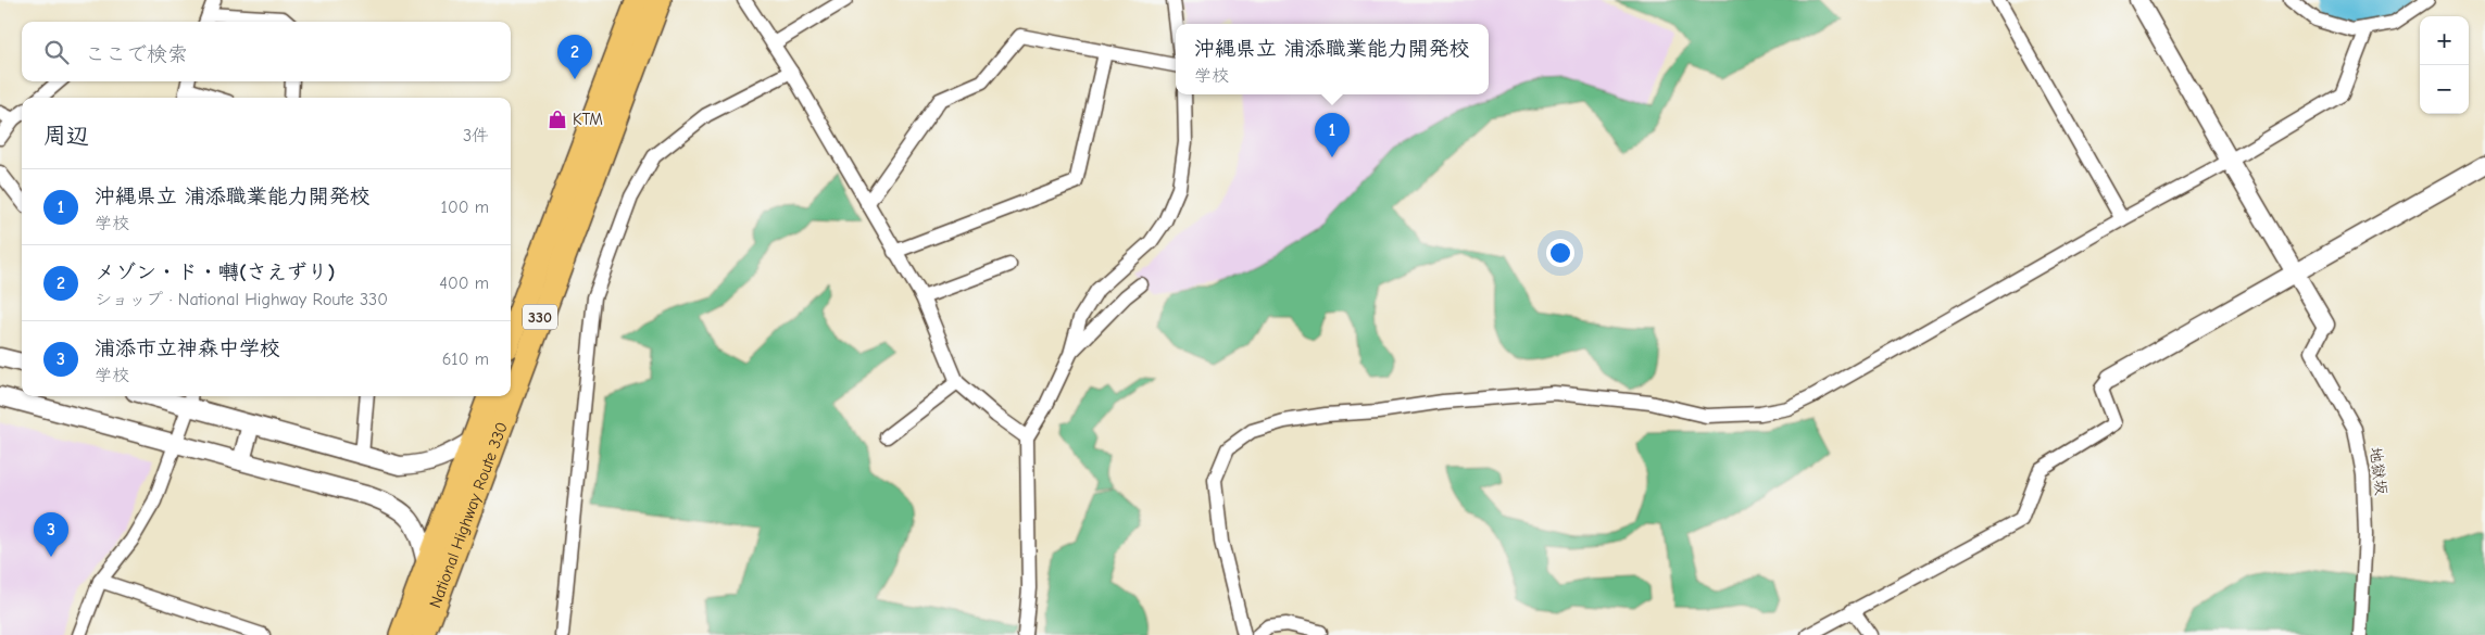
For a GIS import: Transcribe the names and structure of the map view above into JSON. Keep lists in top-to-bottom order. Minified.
{"streets":{"highway":["330","National Highway Route 330"],"street":["地獄坂"]},"places":{"shop":["KTM"]},"page":{"map_buttons":["+","−"],"search":"ここで検索","popup":["沖縄県立 浦添職業能力開発校","学校"],"pins":["2","1","3"],"heading":["周辺","3件"],"list":[{"mark":"1","name":"沖縄県立 浦添職業能力開発校","note":"学校","value":"100 m"},{"mark":"2","name":"メゾン・ド・囀(さえずり)","note":"ショップ · National Highway Route 330","value":"400 m"},{"mark":"3","name":"浦添市立神森中学校","note":"学校","value":"610 m"}]}}
